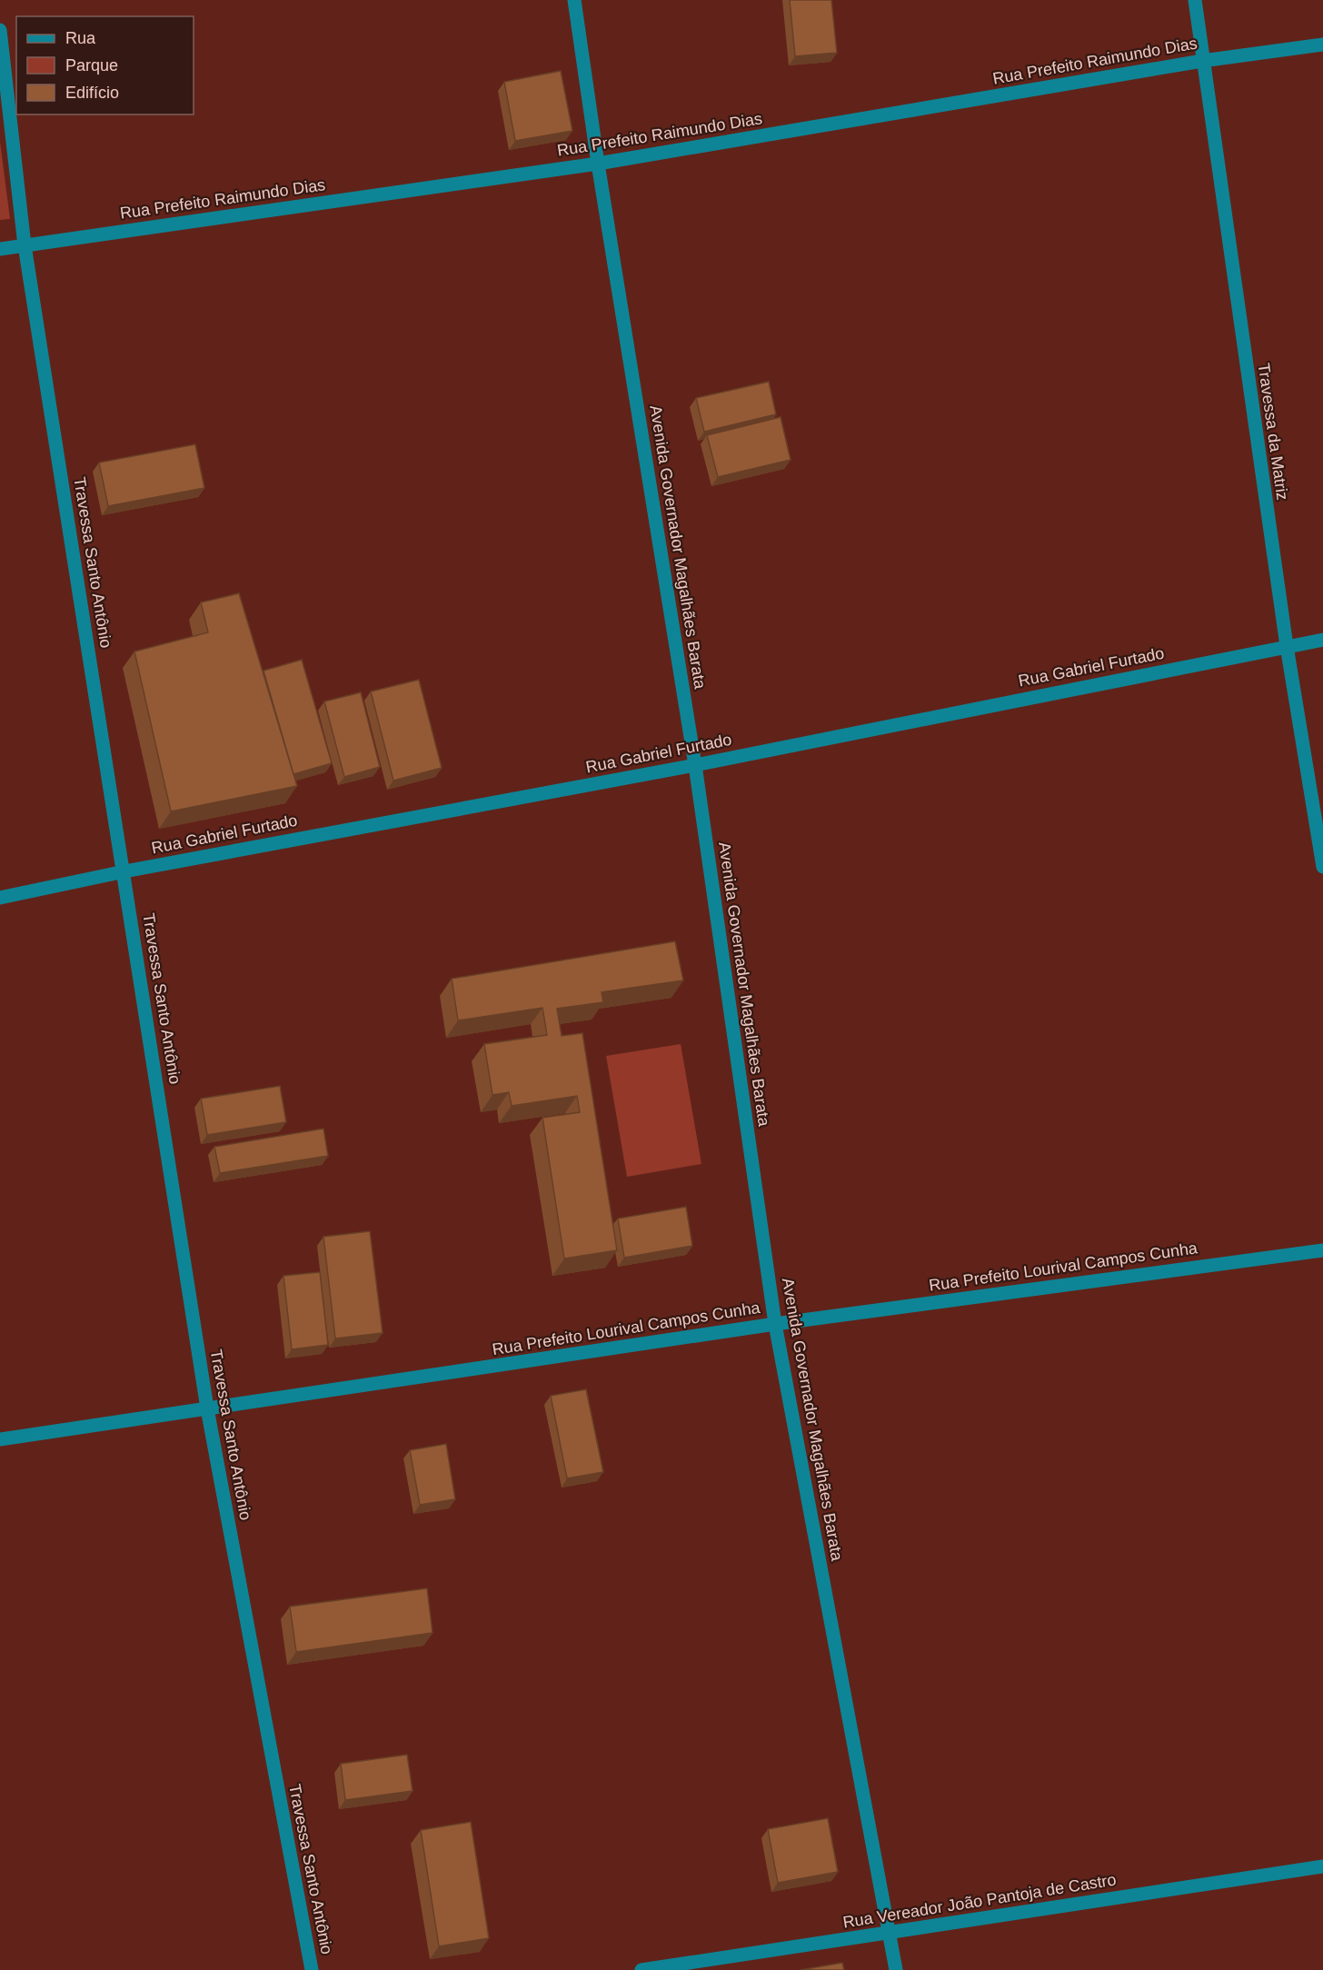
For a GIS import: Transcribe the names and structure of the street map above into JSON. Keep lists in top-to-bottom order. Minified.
{"streets":{"street":["Rua Prefeito Raimundo Dias","Travessa da Matriz","Avenida Governador Magalhães Barata","Travessa Santo Antônio","Rua Gabriel Furtado","Rua Prefeito Lourival Campos Cunha","Rua Vereador João Pantoja de Castro"]},"crossings":[["Rua Prefeito Raimundo Dias","Travessa da Matriz"],["Rua Prefeito Raimundo Dias","Avenida Governador Magalhães Barata"],["Rua Prefeito Raimundo Dias","Travessa Santo Antônio"],["Travessa da Matriz","Rua Gabriel Furtado"],["Avenida Governador Magalhães Barata","Rua Gabriel Furtado"],["Avenida Governador Magalhães Barata","Rua Prefeito Lourival Campos Cunha"],["Avenida Governador Magalhães Barata","Rua Vereador João Pantoja de Castro"],["Travessa Santo Antônio","Rua Gabriel Furtado"],["Travessa Santo Antônio","Rua Prefeito Lourival Campos Cunha"]],"legend":["Rua","Parque","Edifício"]}
